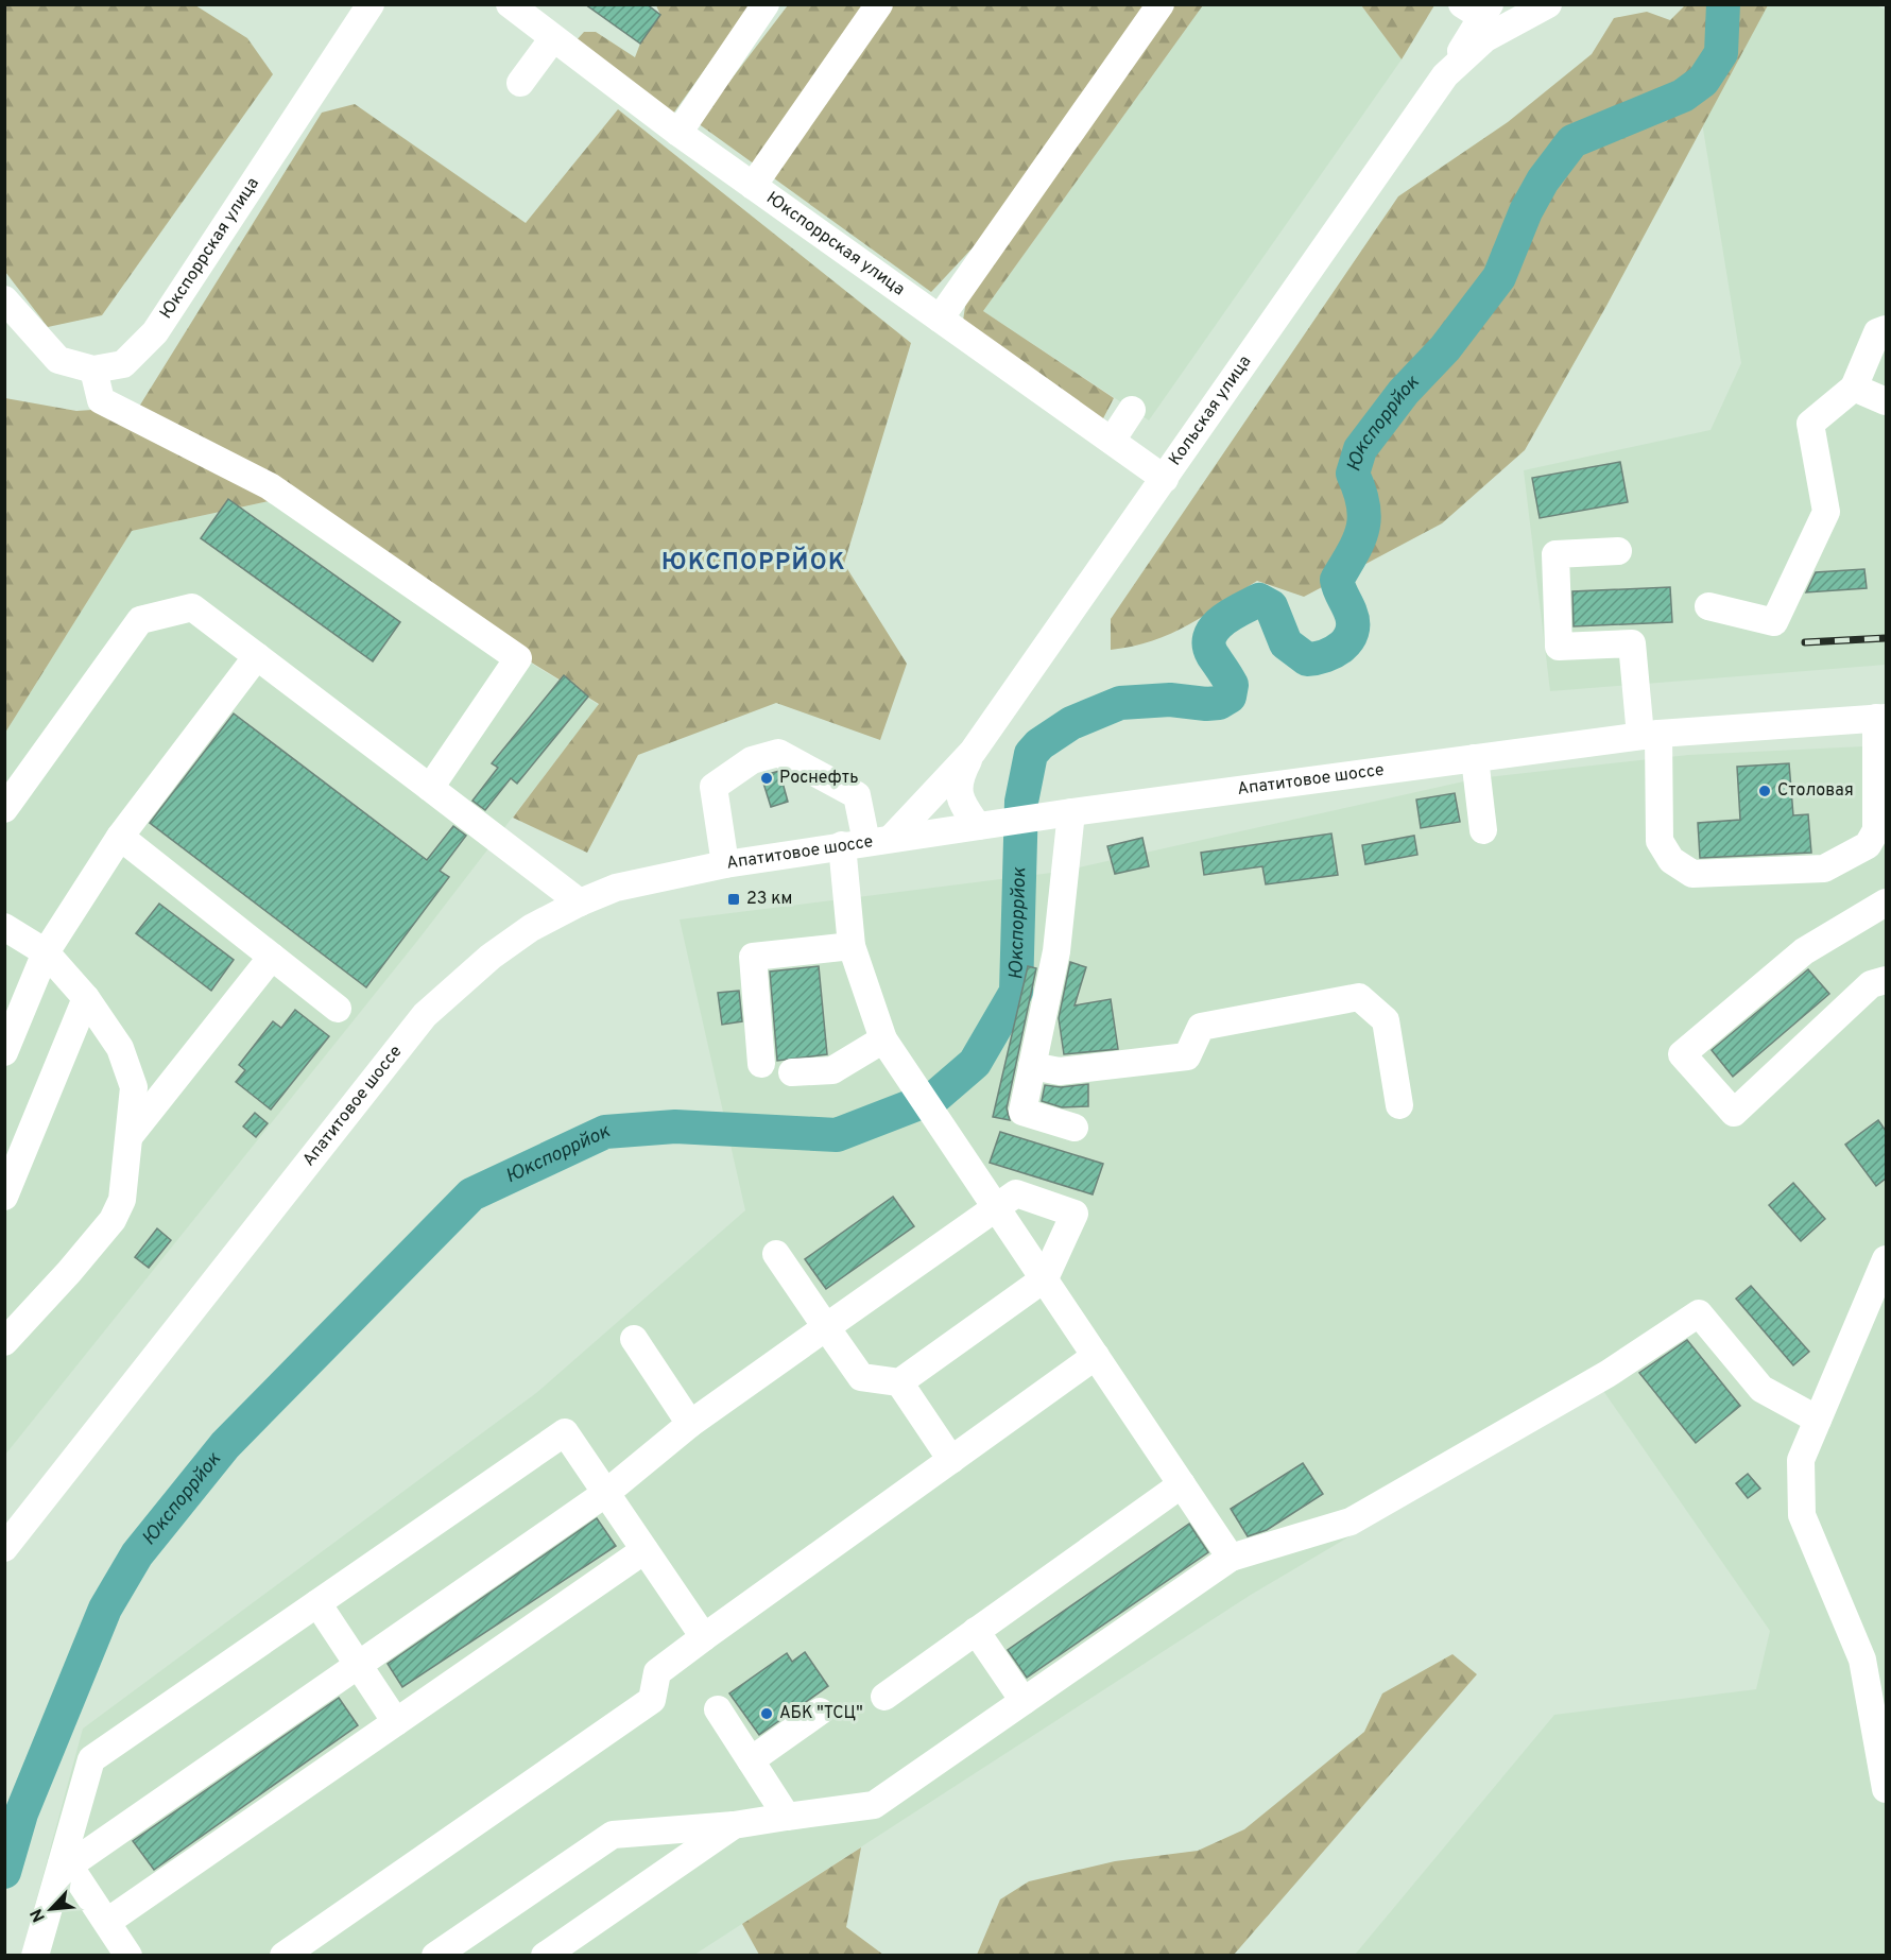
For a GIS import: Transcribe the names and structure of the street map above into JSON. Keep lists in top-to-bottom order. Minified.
{"streets":{"street":["Юкспоррская улица","Кольская улица","Апатитовое шоссе"]},"crossings":[["Юкспоррская улица","Кольская улица"],["Кольская улица","Апатитовое шоссе"]],"districts":["ЮКСПОРРЙОК"],"water":["Юкспоррйок"],"places":{"other":["Роснефть","Столовая","АБК \"ТСЦ\""],"transit":["23 км"]},"north":"bottom left"}
